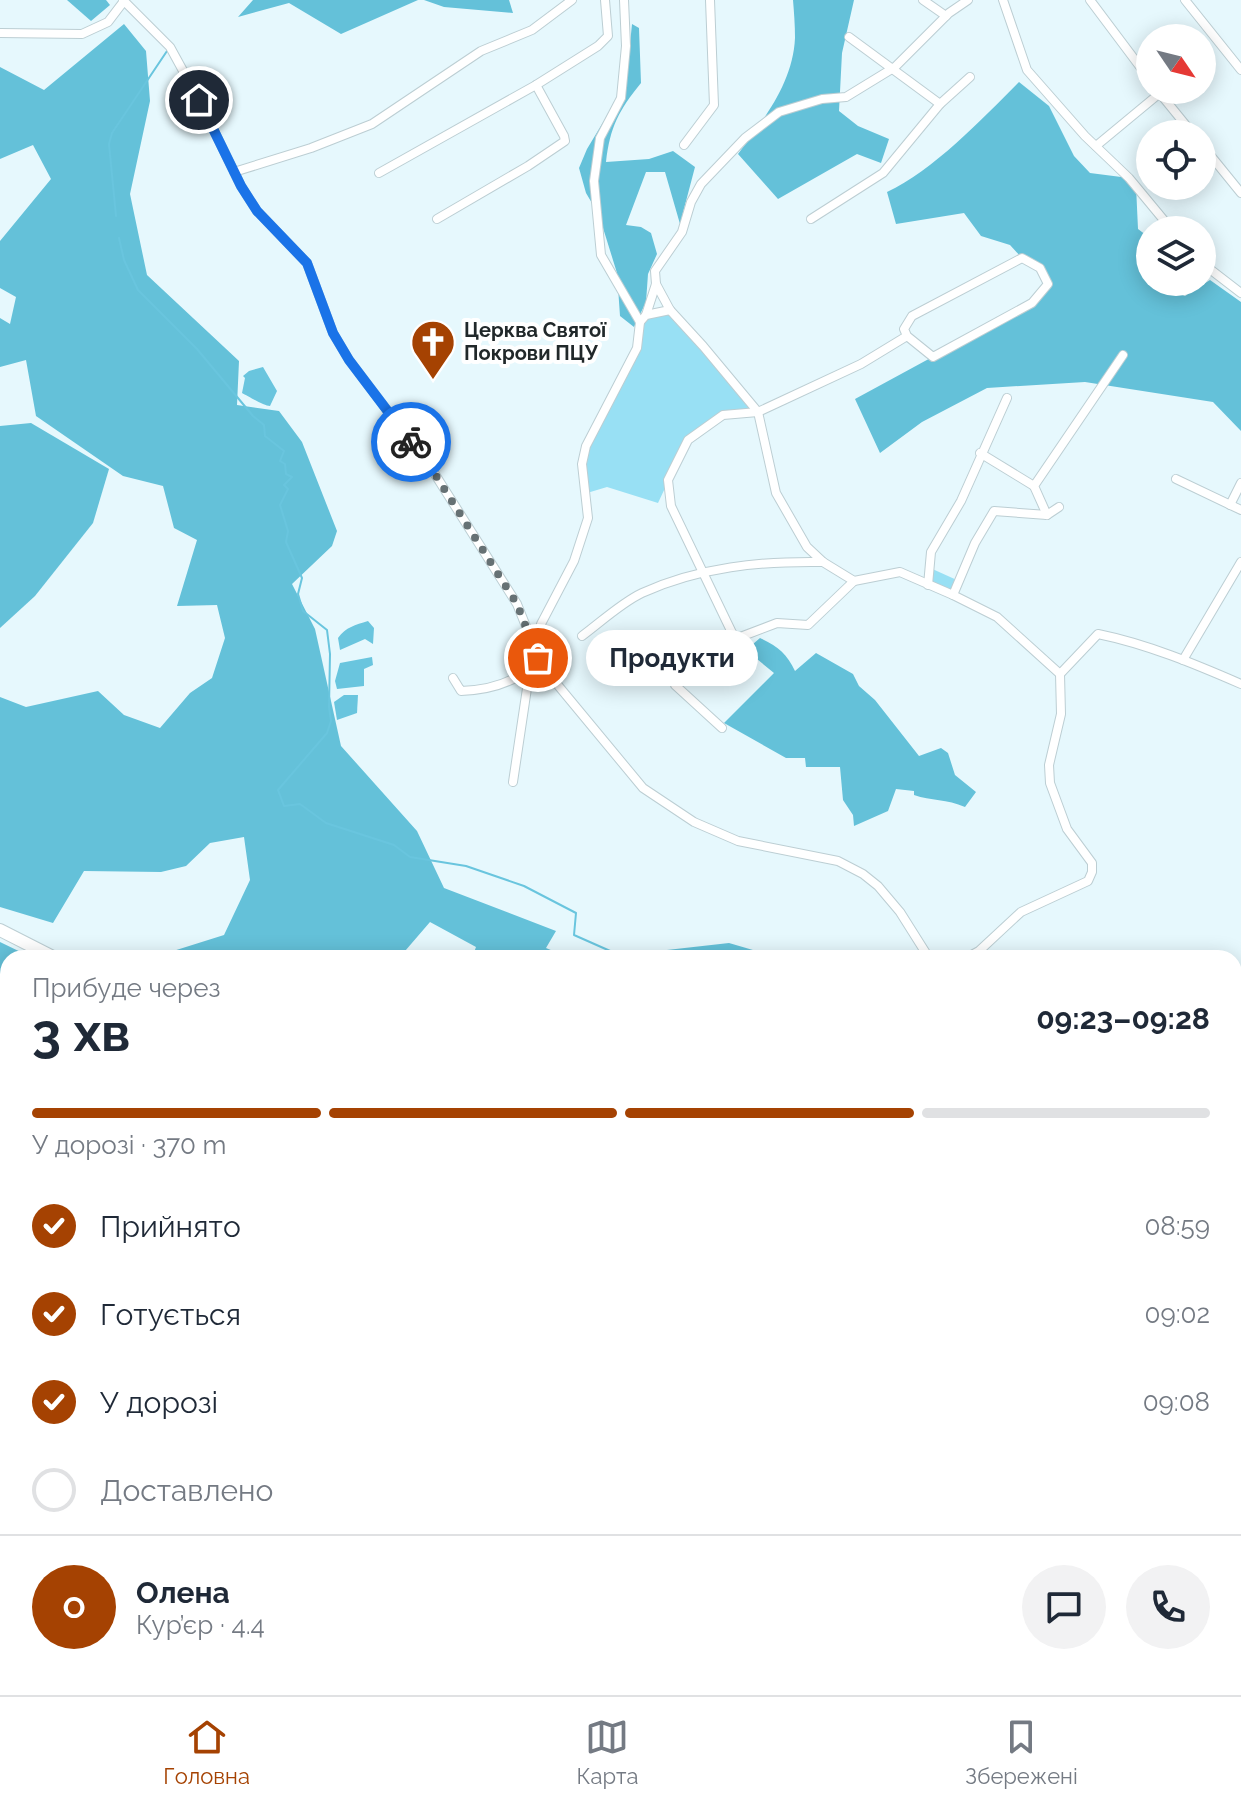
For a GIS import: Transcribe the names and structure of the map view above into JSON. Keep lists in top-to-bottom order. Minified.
{"places":{"church":["Церква Святої Покрови ПЦУ"],"other":["Продукти"]},"north":"bottom right","page":{"bubble":"Продукти","heading":["3 хв","Прибуде через","09:23–09:28"],"panel":["Олена","Кур’єр · 4.4"],"bar":"У дорозі · 370 m","list":[["Прийнято","08:59"],["Готується","09:02"],["У дорозі","09:08"],"Доставлено"],"round":"О","tabs":["Головна","Карта","Збережені"]}}
